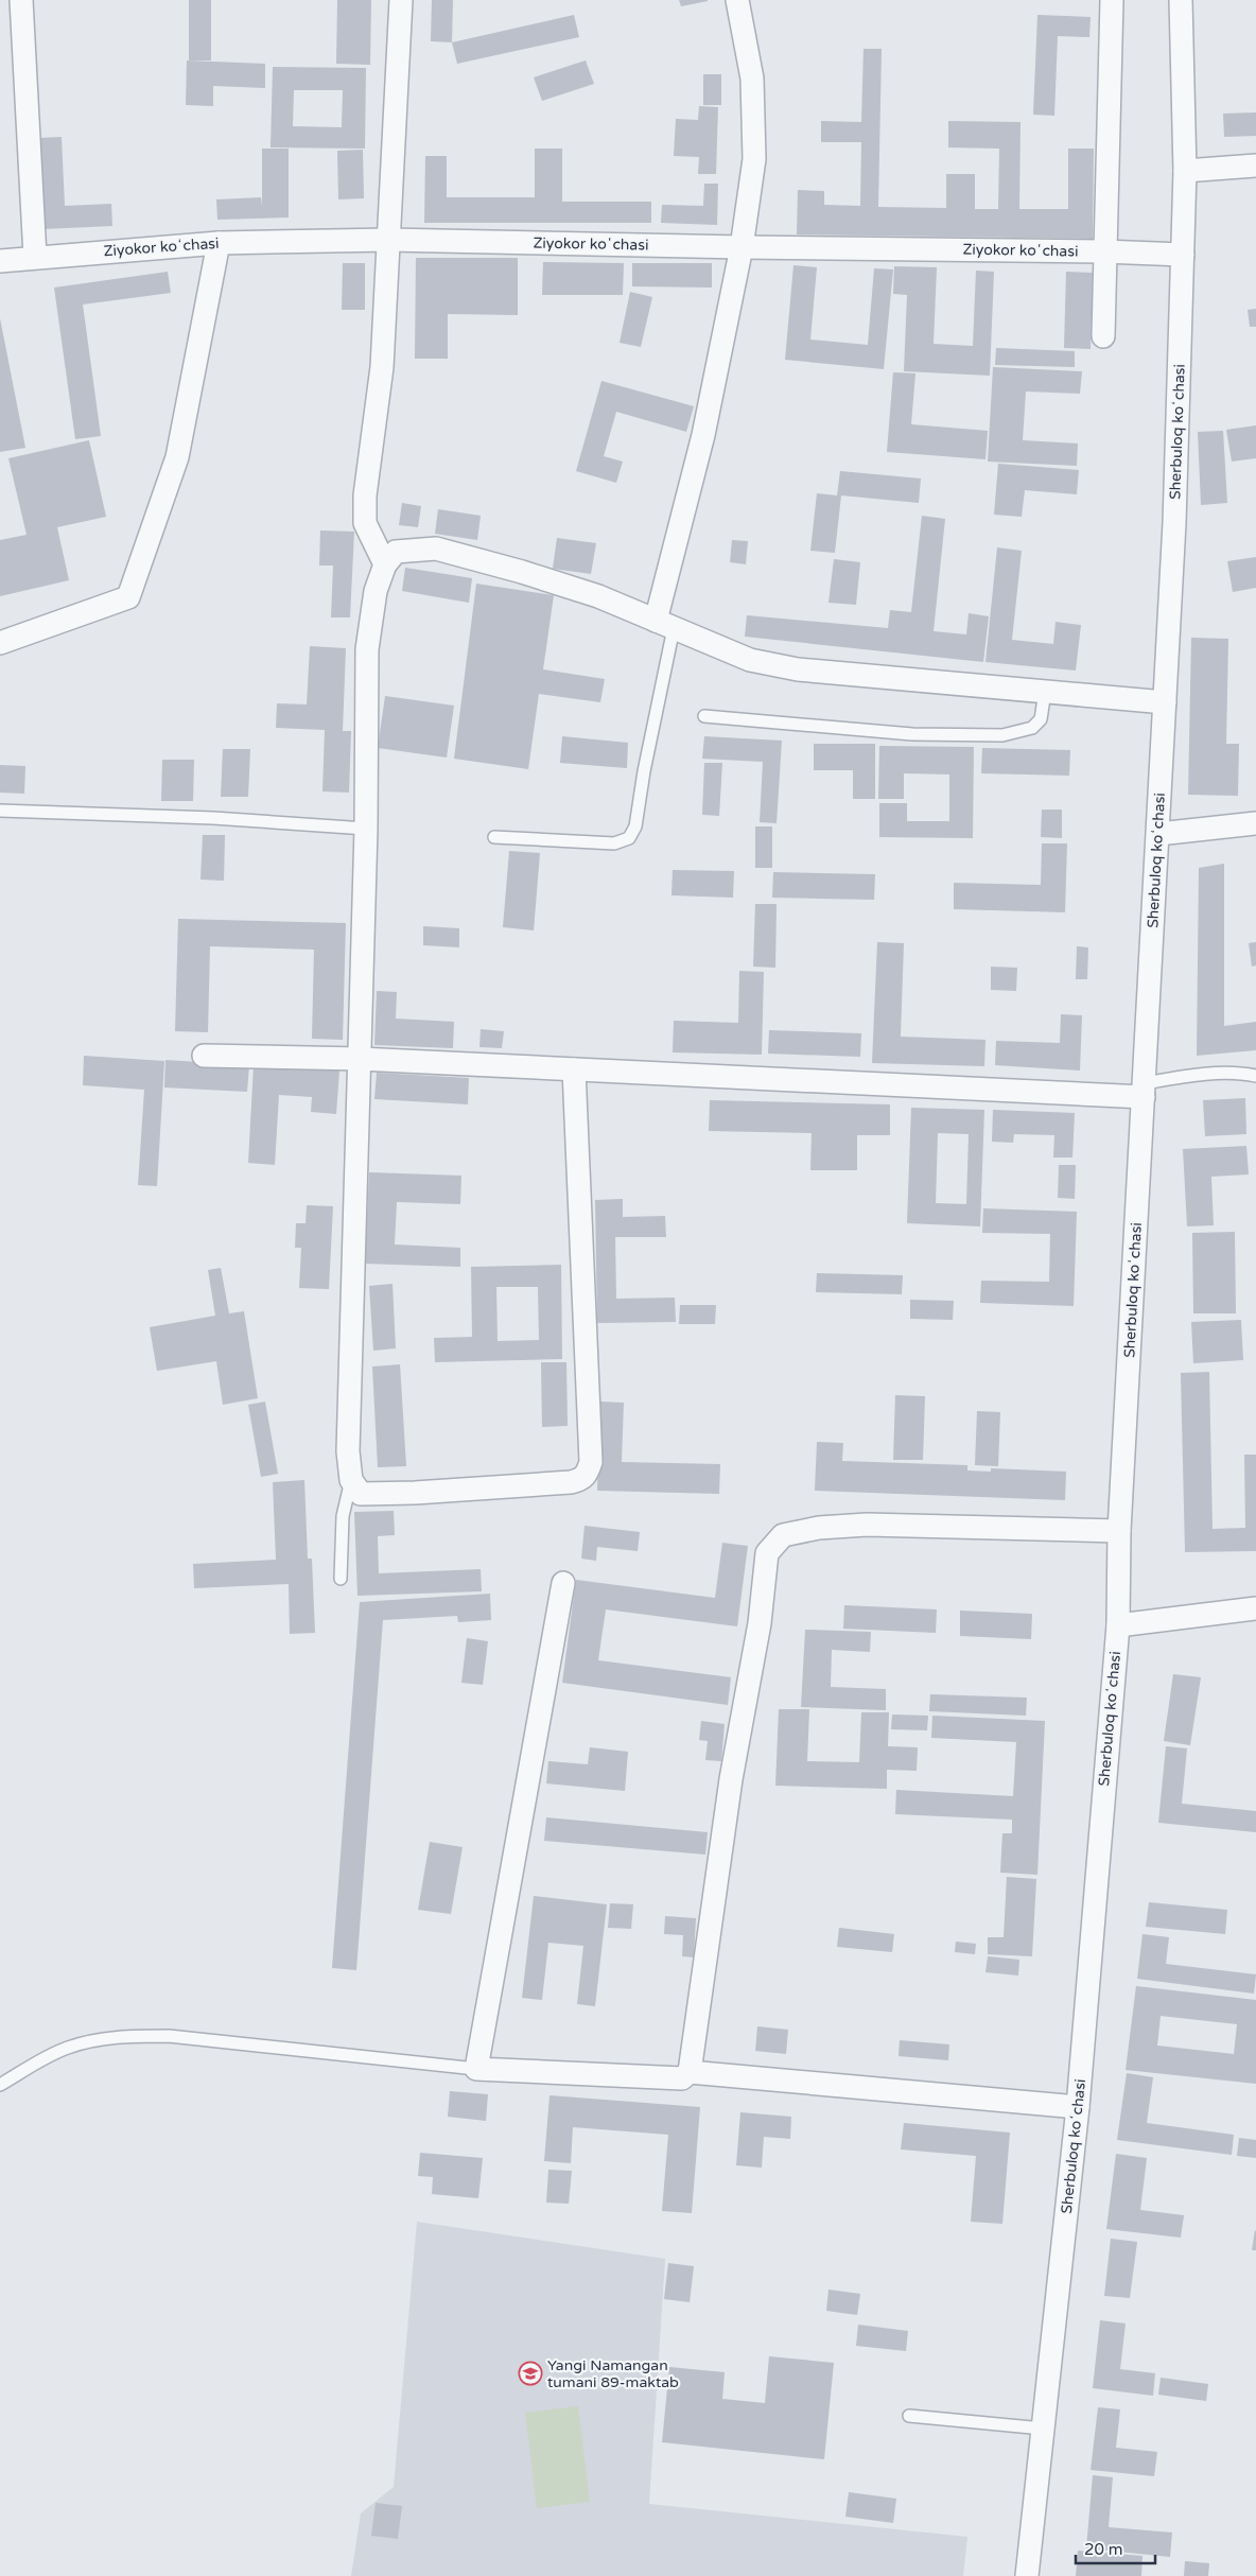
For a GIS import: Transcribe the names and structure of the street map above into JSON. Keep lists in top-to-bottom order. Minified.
{"streets":{"street":["Ziyokor koʻchasi","Sherbuloq koʻchasi"]},"crossings":[["Ziyokor koʻchasi","Sherbuloq koʻchasi"]],"places":{"school or university":["Yangi Namangan tumani 89-maktab"]},"scale_bar":"20 m"}
